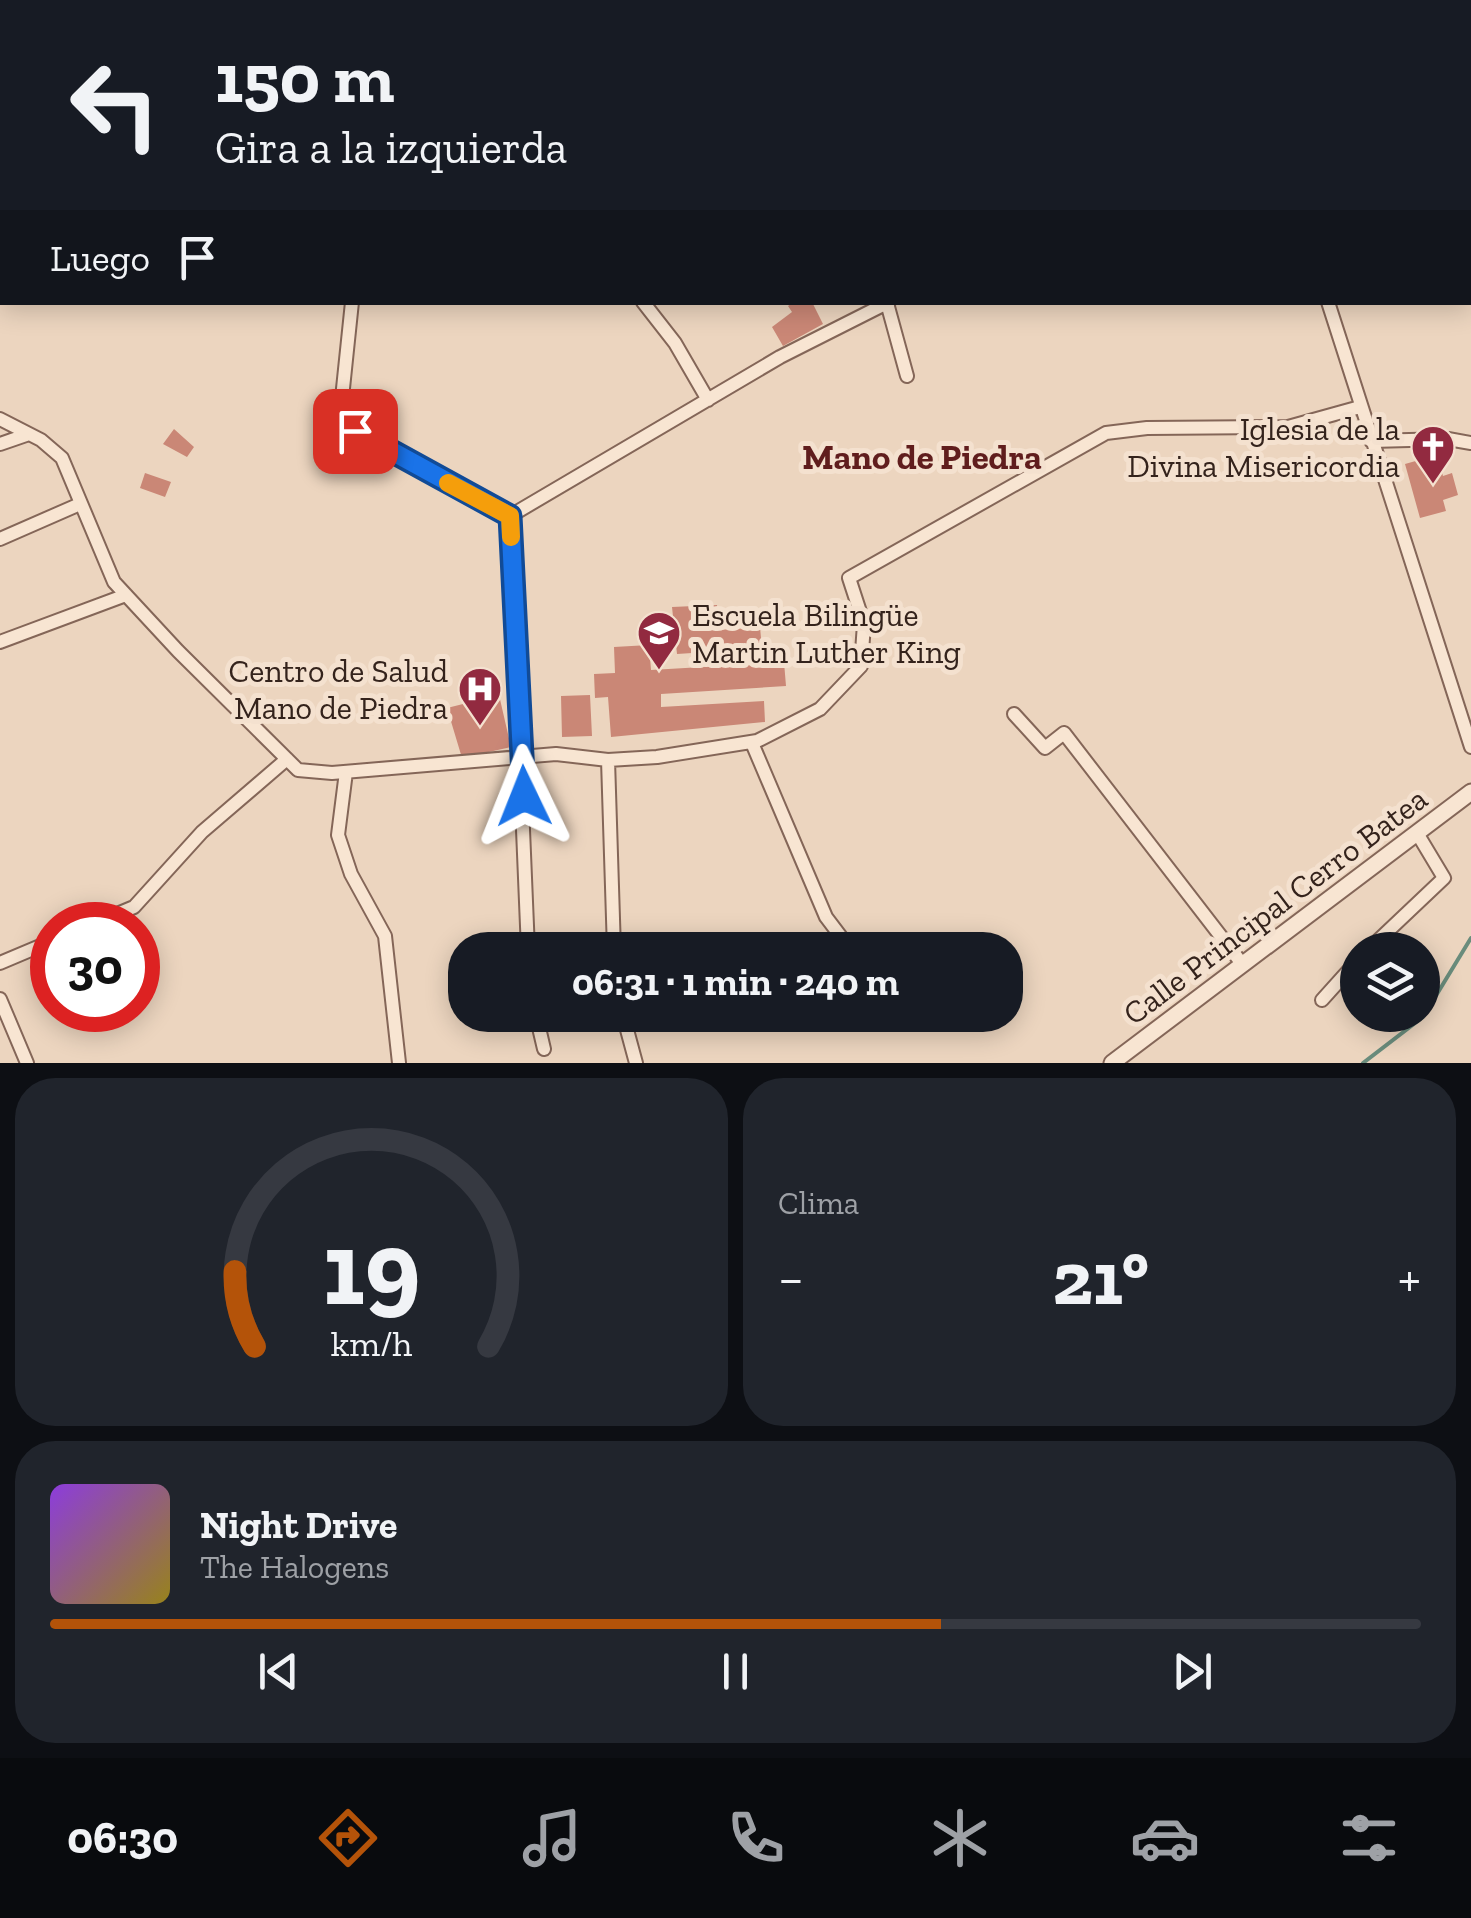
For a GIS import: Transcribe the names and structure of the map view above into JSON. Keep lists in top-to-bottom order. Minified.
{"streets":{"street":["Calle Principal Cerro Batea"]},"districts":["Mano de Piedra"],"places":{"church":["Iglesia de la Divina Misericordia"],"school or university":["Escuela Bilingüe Martin Luther King"],"hospital":["Centro de Salud Mano de Piedra"]},"page":{"turn":["150 m","Gira a la izquierda"],"then":"Luego","limit":"30","trip":"06:31 · 1 min · 240 m","tile":"Clima","heat":["−","21°","+"],"song":["Night Drive","The Halogens"],"tabs":"06:30","gauge":["19","km/h"]}}
